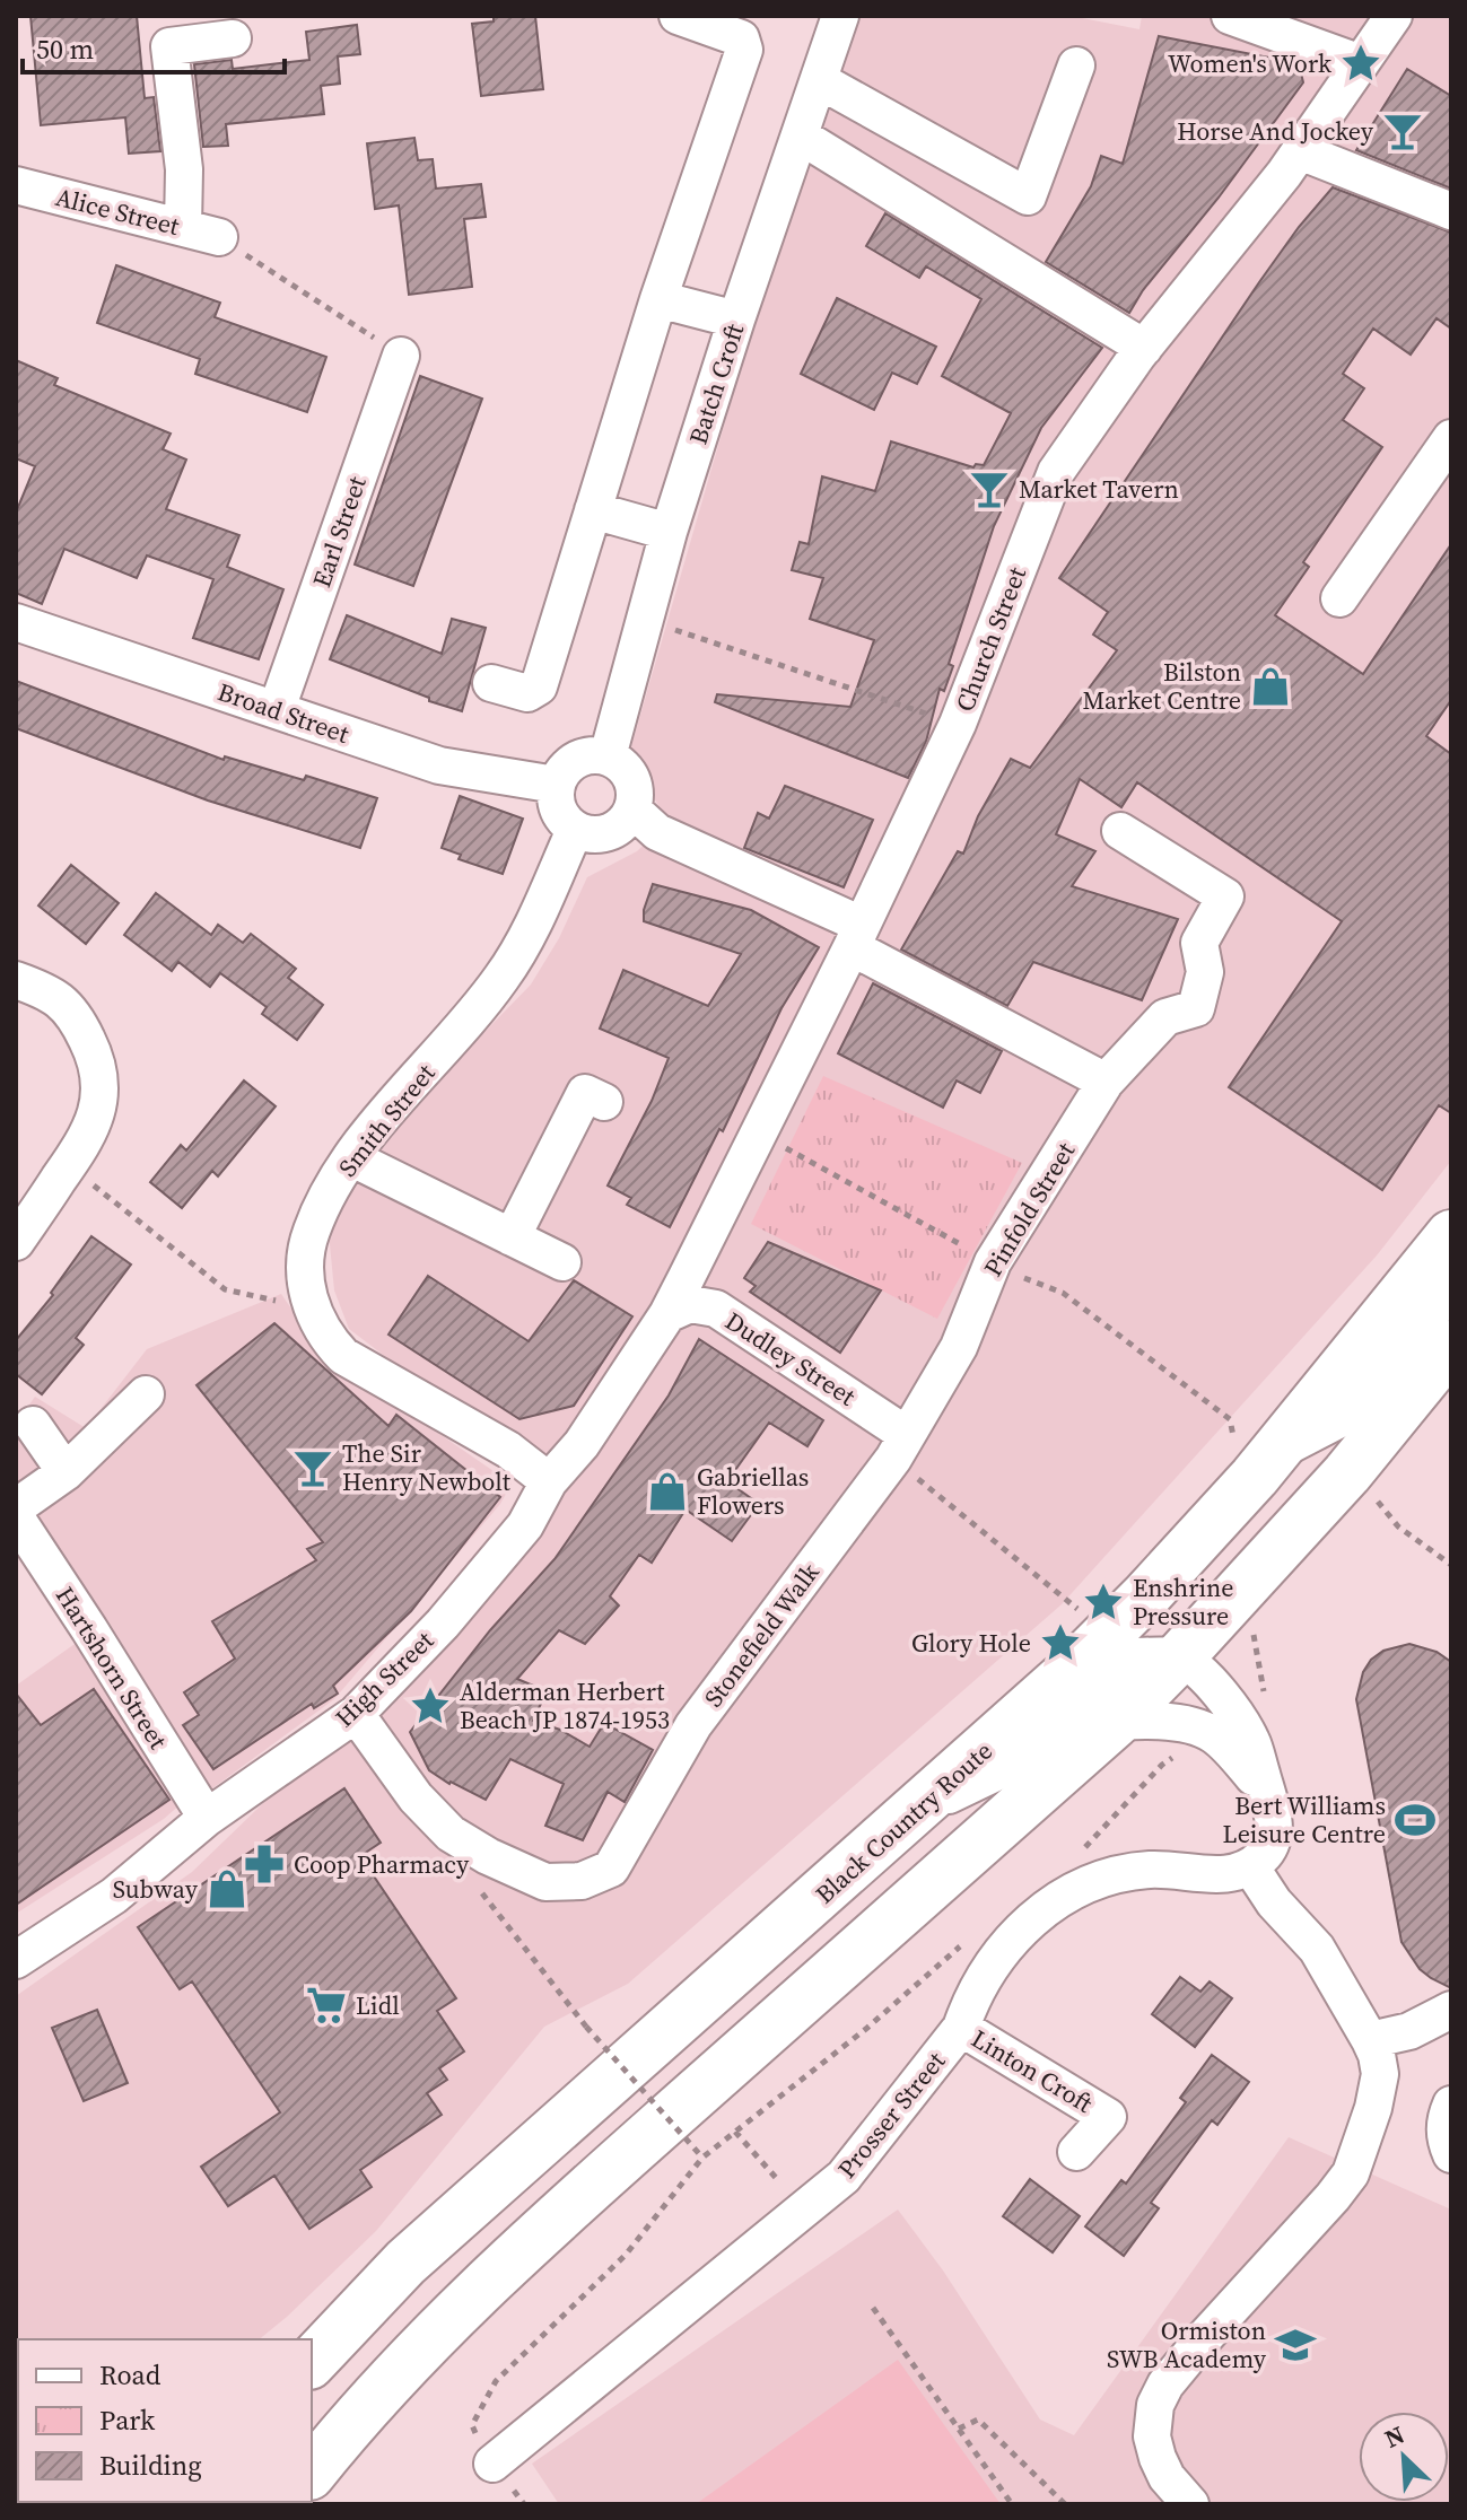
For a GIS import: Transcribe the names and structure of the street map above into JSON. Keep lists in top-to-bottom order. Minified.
{"streets":{"highway":["Black Country Route"],"street":["Alice Street","Batch Croft","Earl Street","Church Street","Broad Street","Smith Street","Pinfold Street","Dudley Street","Stonefield Walk","Hartshorn Street","High Street","Linton Croft","Prosser Street"]},"crossings":[["Batch Croft","Broad Street"],["Batch Croft","Smith Street"],["Earl Street","Broad Street"],["Church Street","Dudley Street"],["Church Street","High Street"],["Broad Street","Smith Street"],["Smith Street","High Street"],["Pinfold Street","Dudley Street"],["Pinfold Street","Stonefield Walk"],["Dudley Street","Stonefield Walk"],["Dudley Street","High Street"],["Stonefield Walk","High Street"],["Hartshorn Street","High Street"],["Linton Croft","Prosser Street"]],"places":{"place":["Women's Work","Enshrine Pressure","Glory Hole","Alderman Herbert Beach JP 1874-1953"],"bar":["Horse And Jockey","Market Tavern","The Sir Henry Newbolt"],"shop":["Bilston Market Centre","Gabriellas Flowers","Subway"],"sports":["Bert Williams Leisure Centre"],"pharmacy":["Coop Pharmacy"],"supermarket":["Lidl"],"school or university":["Ormiston SWB Academy"]},"legend":["Road","Park","Building"],"scale_bar":"50 m","north":"top left"}
